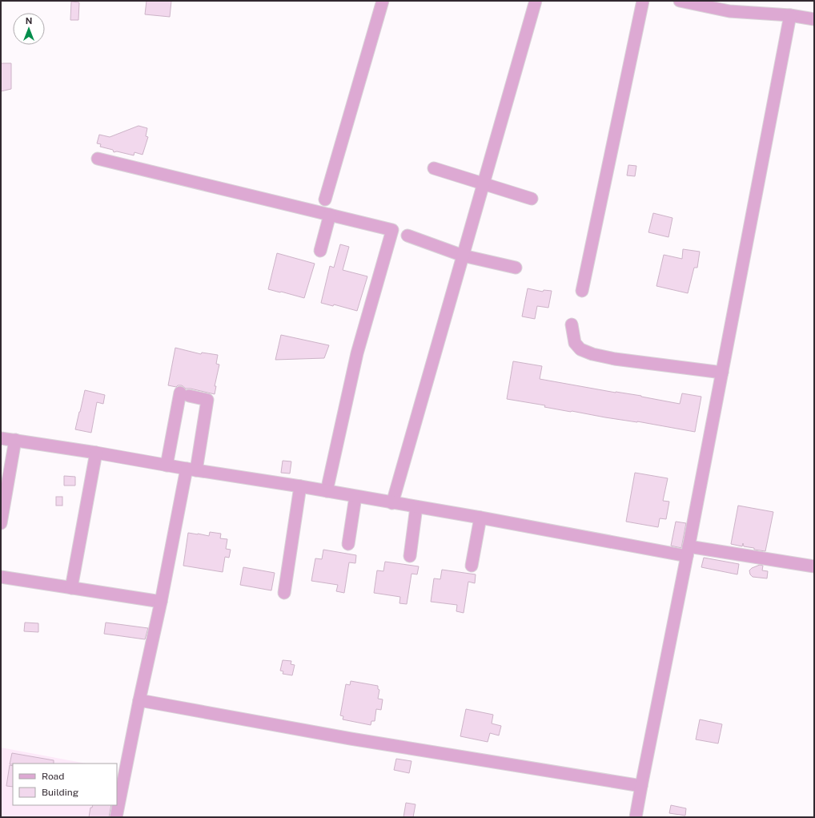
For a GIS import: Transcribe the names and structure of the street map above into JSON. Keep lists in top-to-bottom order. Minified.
{"legend":["Road","Building"],"north":"top"}
